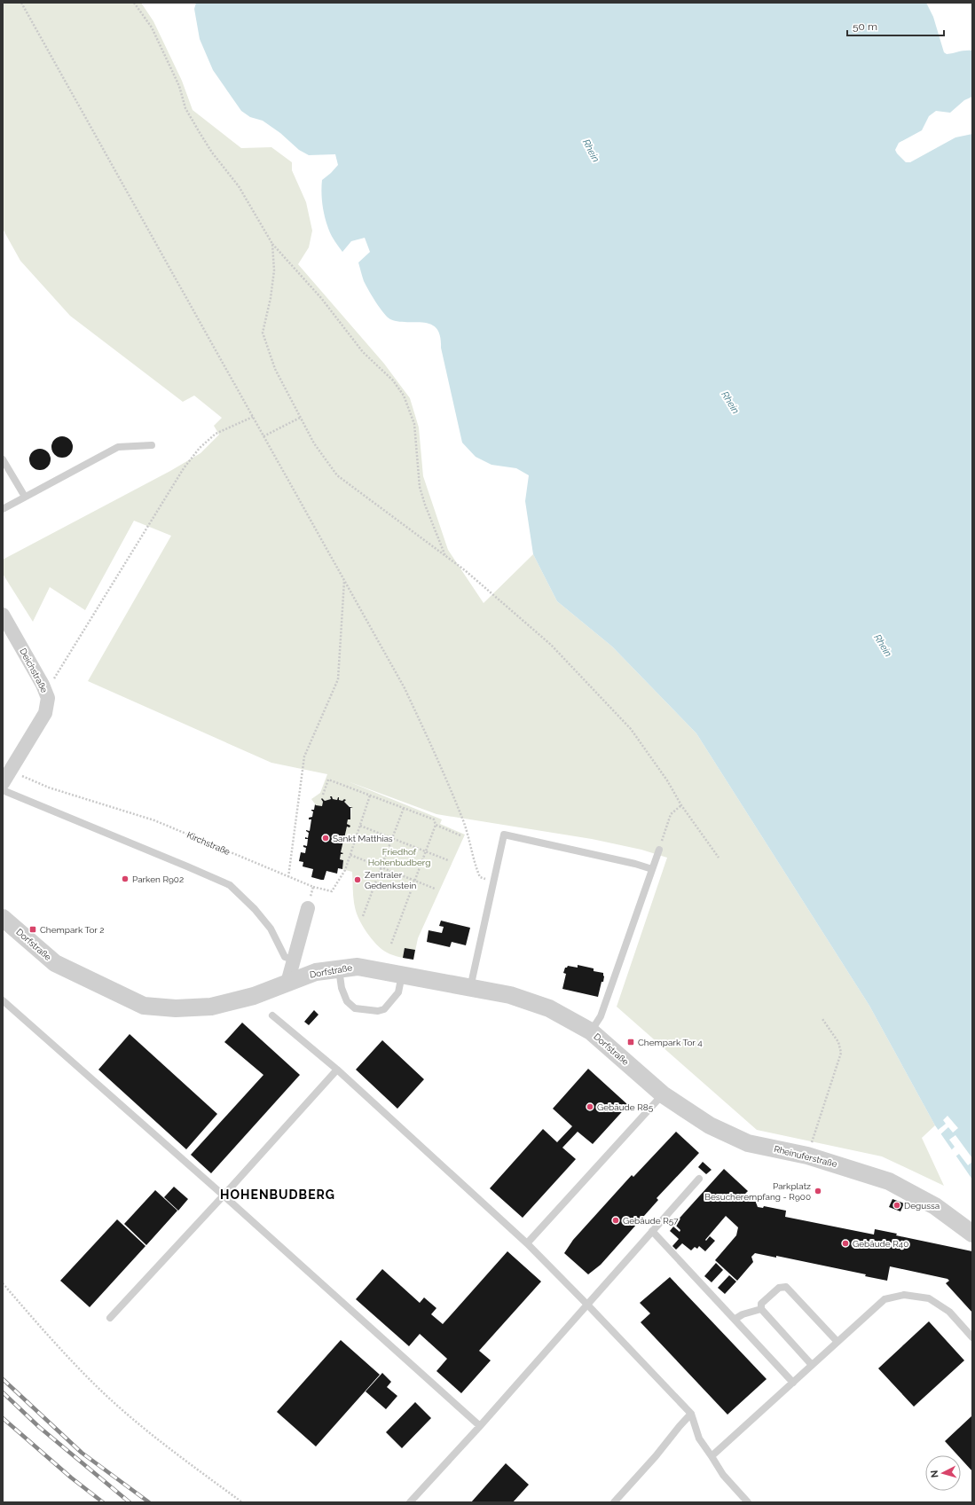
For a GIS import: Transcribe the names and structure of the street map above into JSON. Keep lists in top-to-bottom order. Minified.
{"streets":{"street":["Deichstraße","Dorfstraße","Rheinuferstraße"],"path":["Kirchstraße"]},"crossings":[["Deichstraße","Kirchstraße"],["Dorfstraße","Rheinuferstraße"]],"districts":["HOHENBUDBERG"],"water":["Rhein"],"parks":["Friedhof Hohenbudberg"],"places":{"other":["Sankt Matthias","Parken R902","Zentraler Gedenkstein","Gebäude R85","Parkplatz Besucherempfang - R900","Degussa","Gebäude R57","Gebäude R40"],"transit":["Chempark Tor 2","Chempark Tor 4"]},"scale_bar":"50 m","north":"left"}
